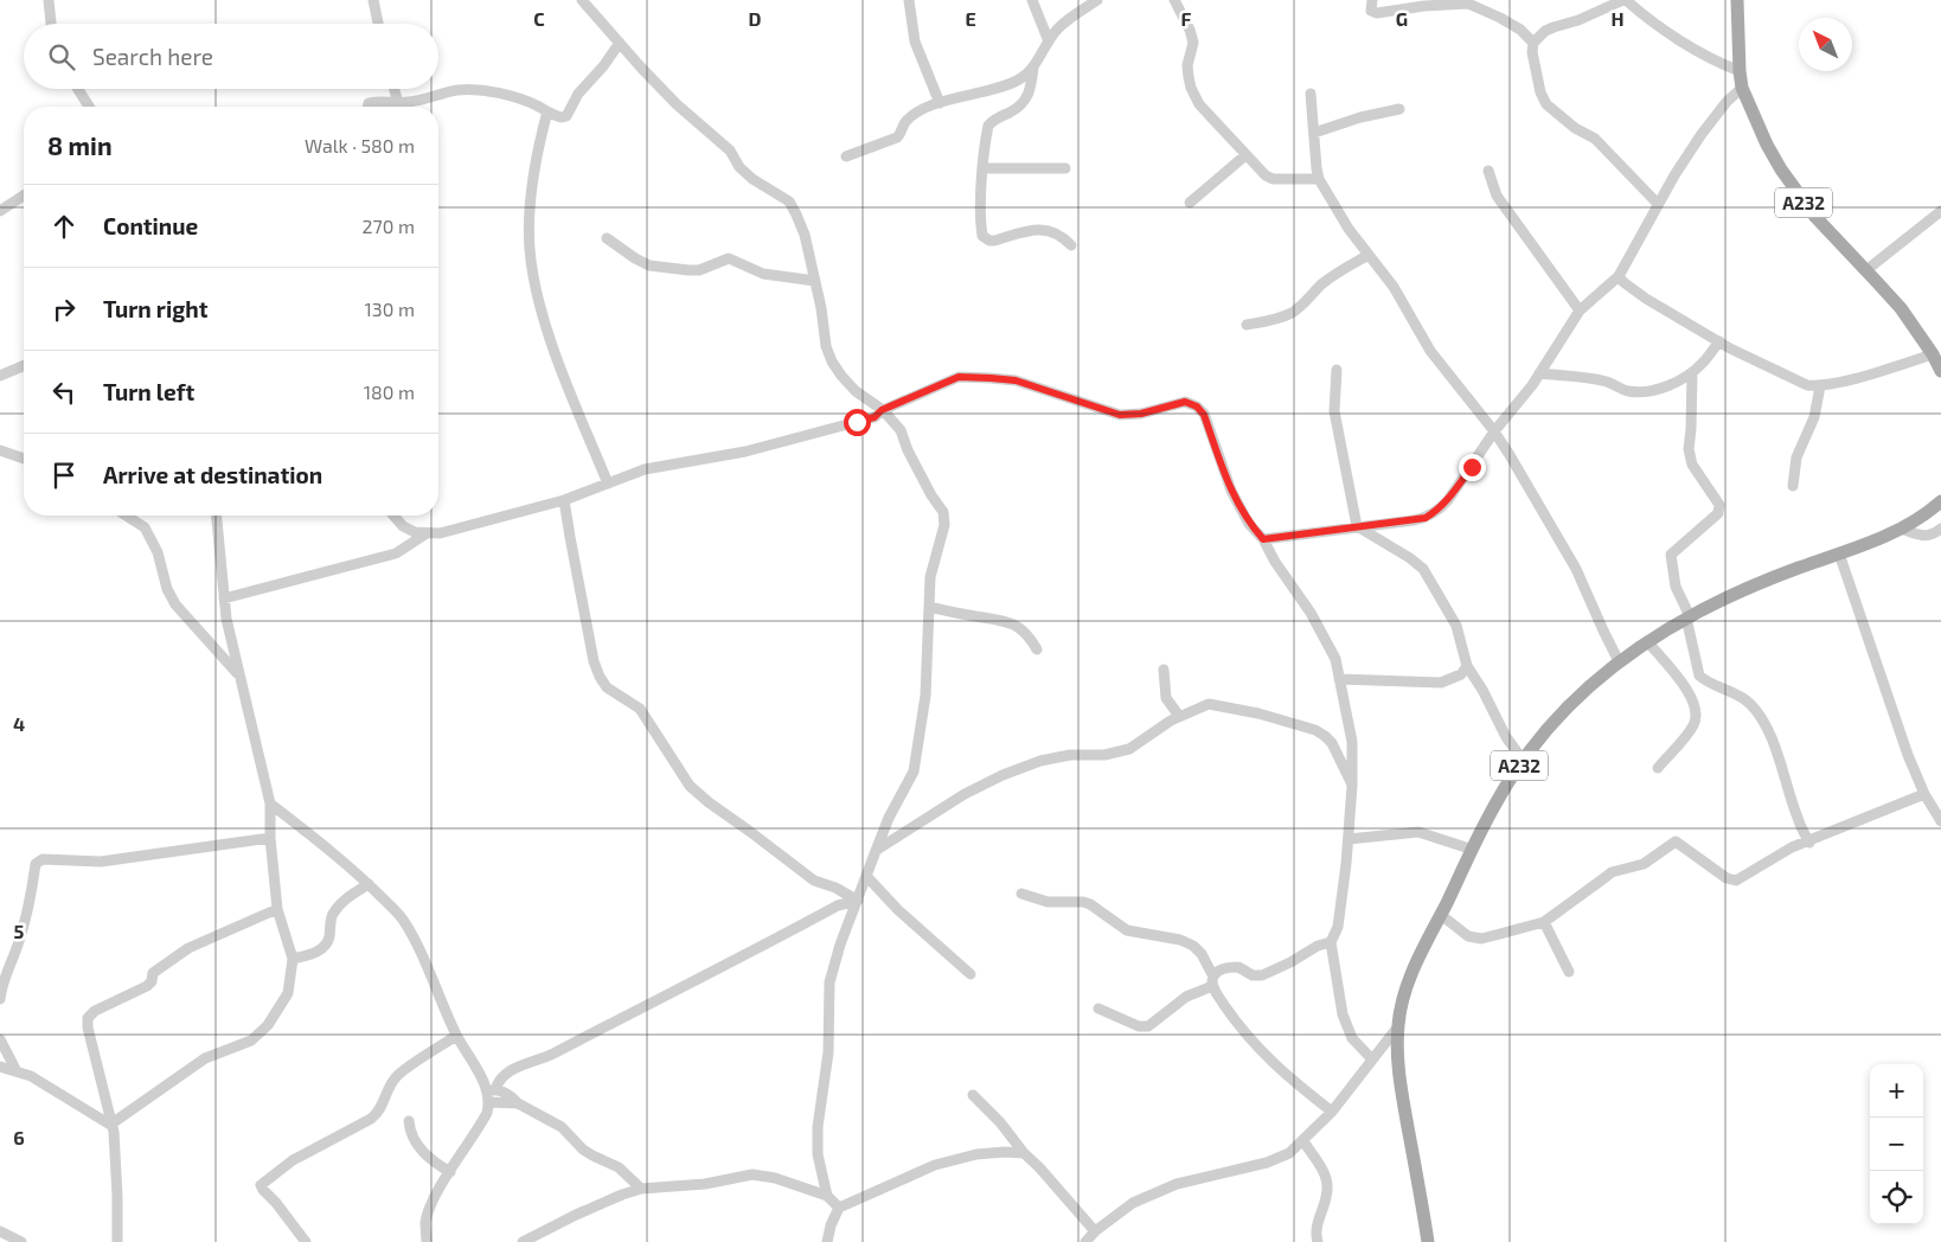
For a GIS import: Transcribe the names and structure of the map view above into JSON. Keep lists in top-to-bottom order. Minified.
{"streets":{"main road":["A232"]},"north":"top left","page":{"search":"Search here","heading":["8 min","Walk · 580 m"],"list":[["Continue","270 m"],["Turn right","130 m"],["Turn left","180 m"],"Arrive at destination"],"map_buttons":["+","−"]},"grid":{"columns":["C","D","E","F","G","H"],"rows":["4","5","6"]}}
